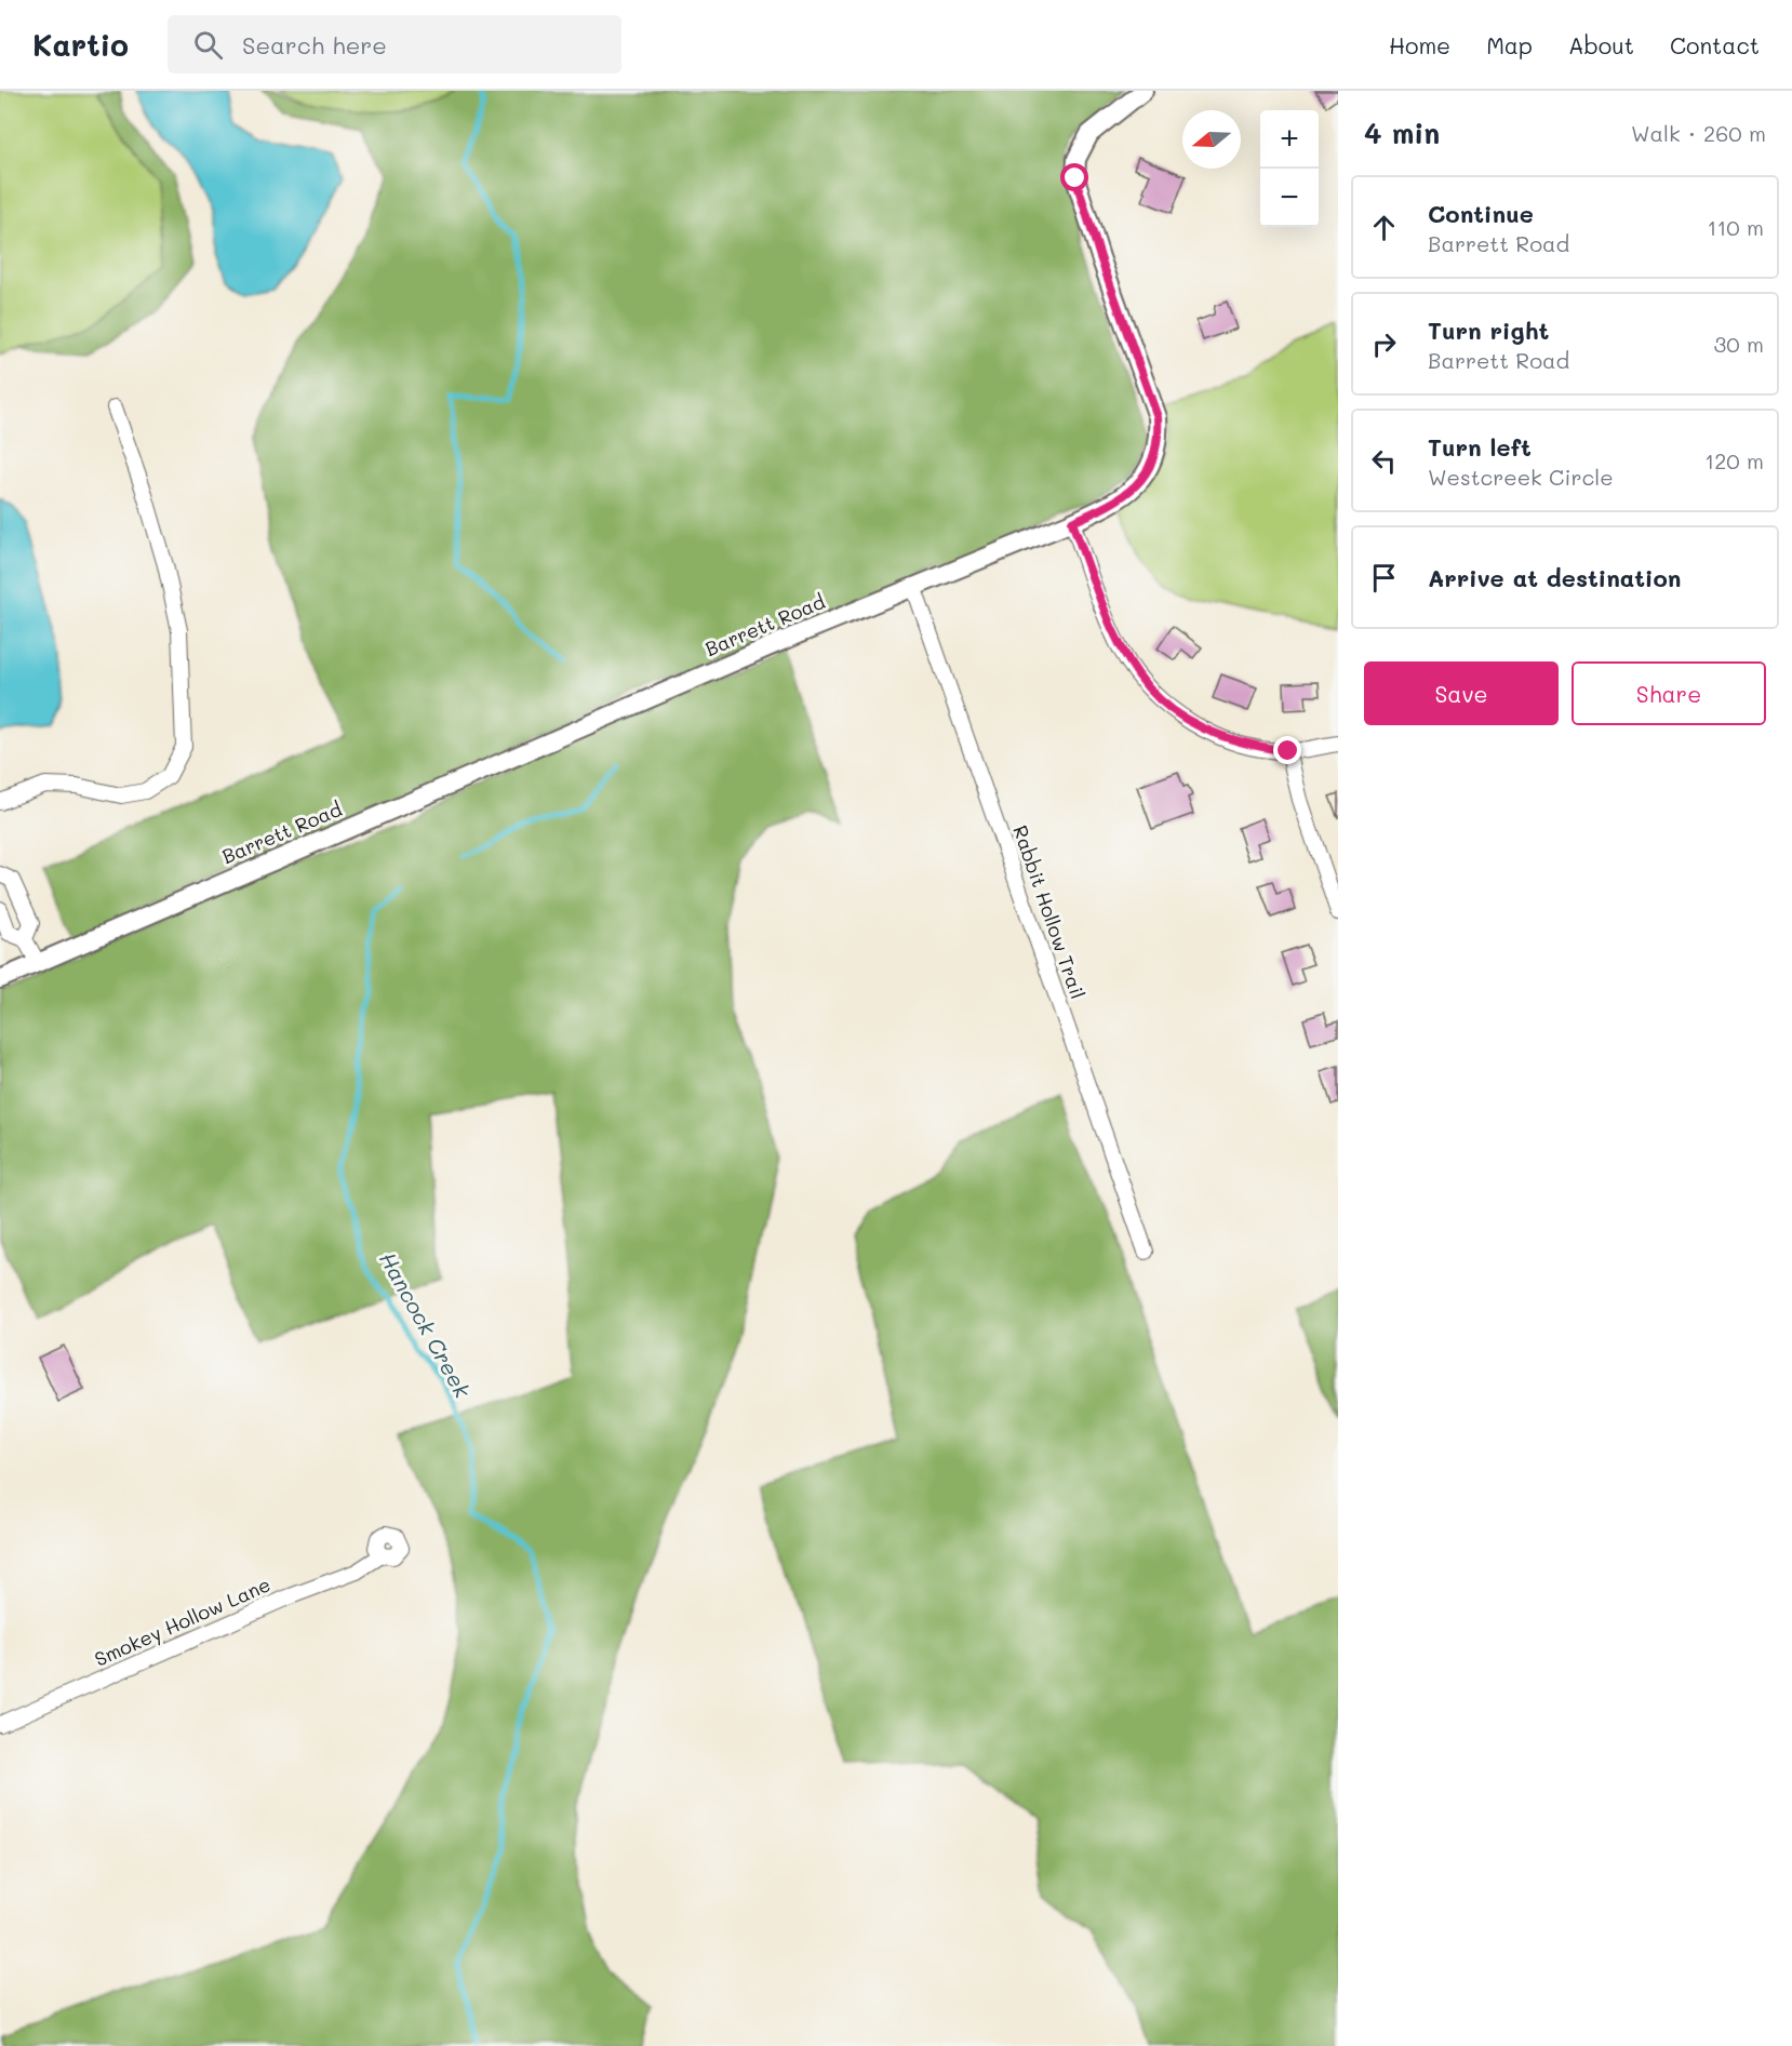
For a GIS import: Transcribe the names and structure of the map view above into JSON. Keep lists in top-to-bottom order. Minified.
{"streets":{"street":["Barrett Road","Rabbit Hollow Trail","Smokey Hollow Lane"]},"crossings":[["Barrett Road","Rabbit Hollow Trail"]],"water":["Hancock Creek"],"north":"left","page":{"header":"Kartio","search":"Search here","nav":["Home","Map","About","Contact"],"heading":["4 min","Walk · 260 m"],"map_buttons":["+","−"],"list":[["Continue","Barrett Road","110 m"],["Turn right","Barrett Road","30 m"],["Turn left","Westcreek Circle","120 m"],"Arrive at destination"],"buttons":["Save","Share"]}}
